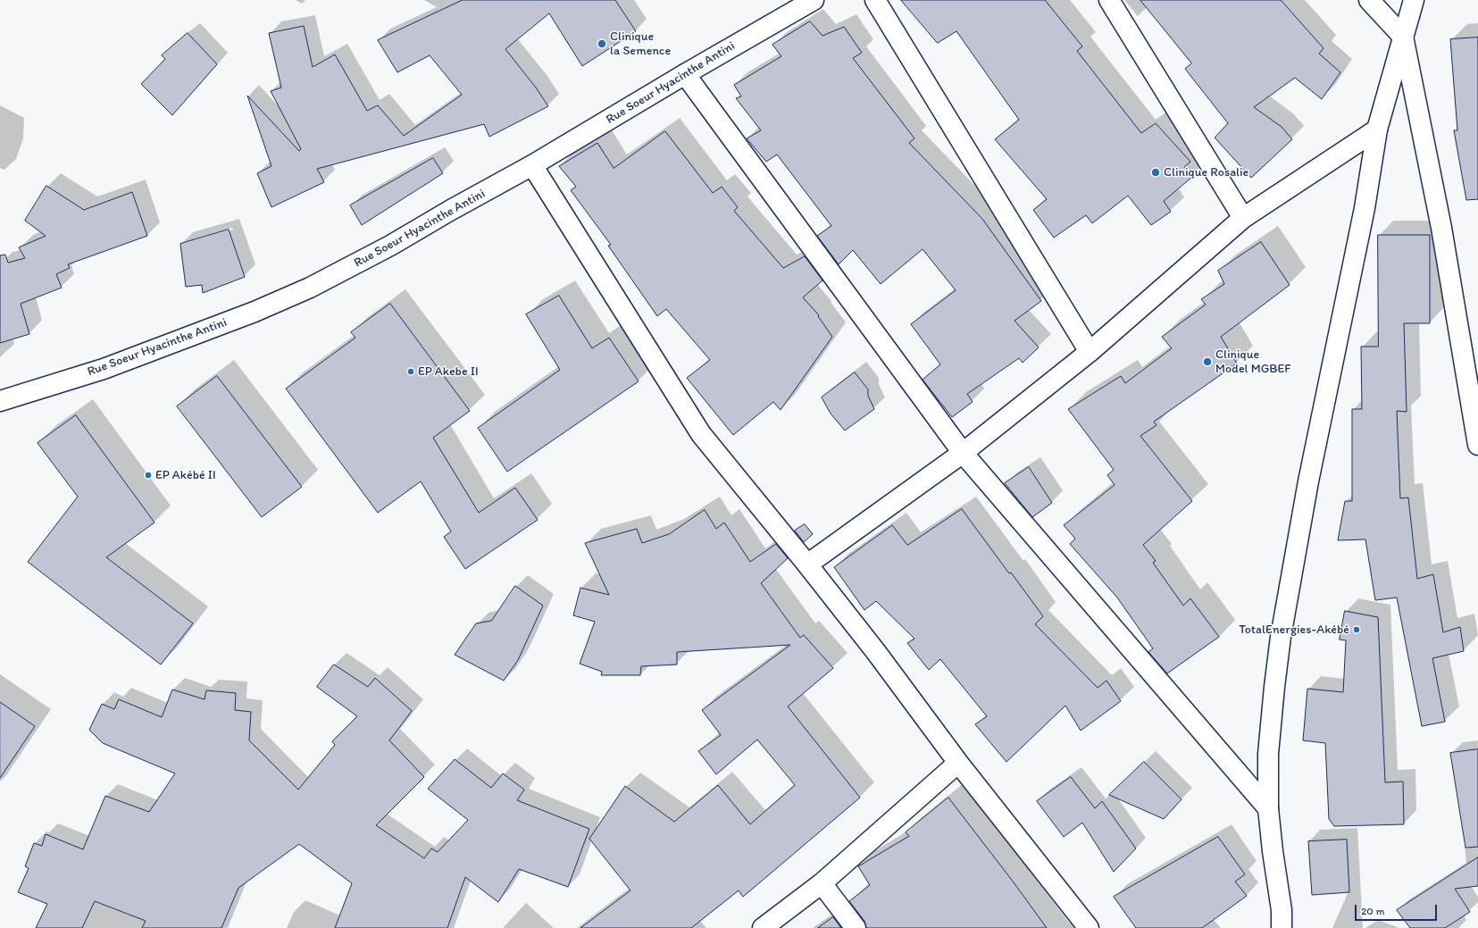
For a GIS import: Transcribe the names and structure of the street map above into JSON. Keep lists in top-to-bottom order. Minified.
{"streets":{"street":["Rue Soeur Hyacinthe Antini"]},"places":["Clinique la Semence","Clinique Rosalie","Clinique Model MGBEF","EP Akebe II","EP Akébé II","TotalEnergies-Akébé"],"scale_bar":"20 m"}
